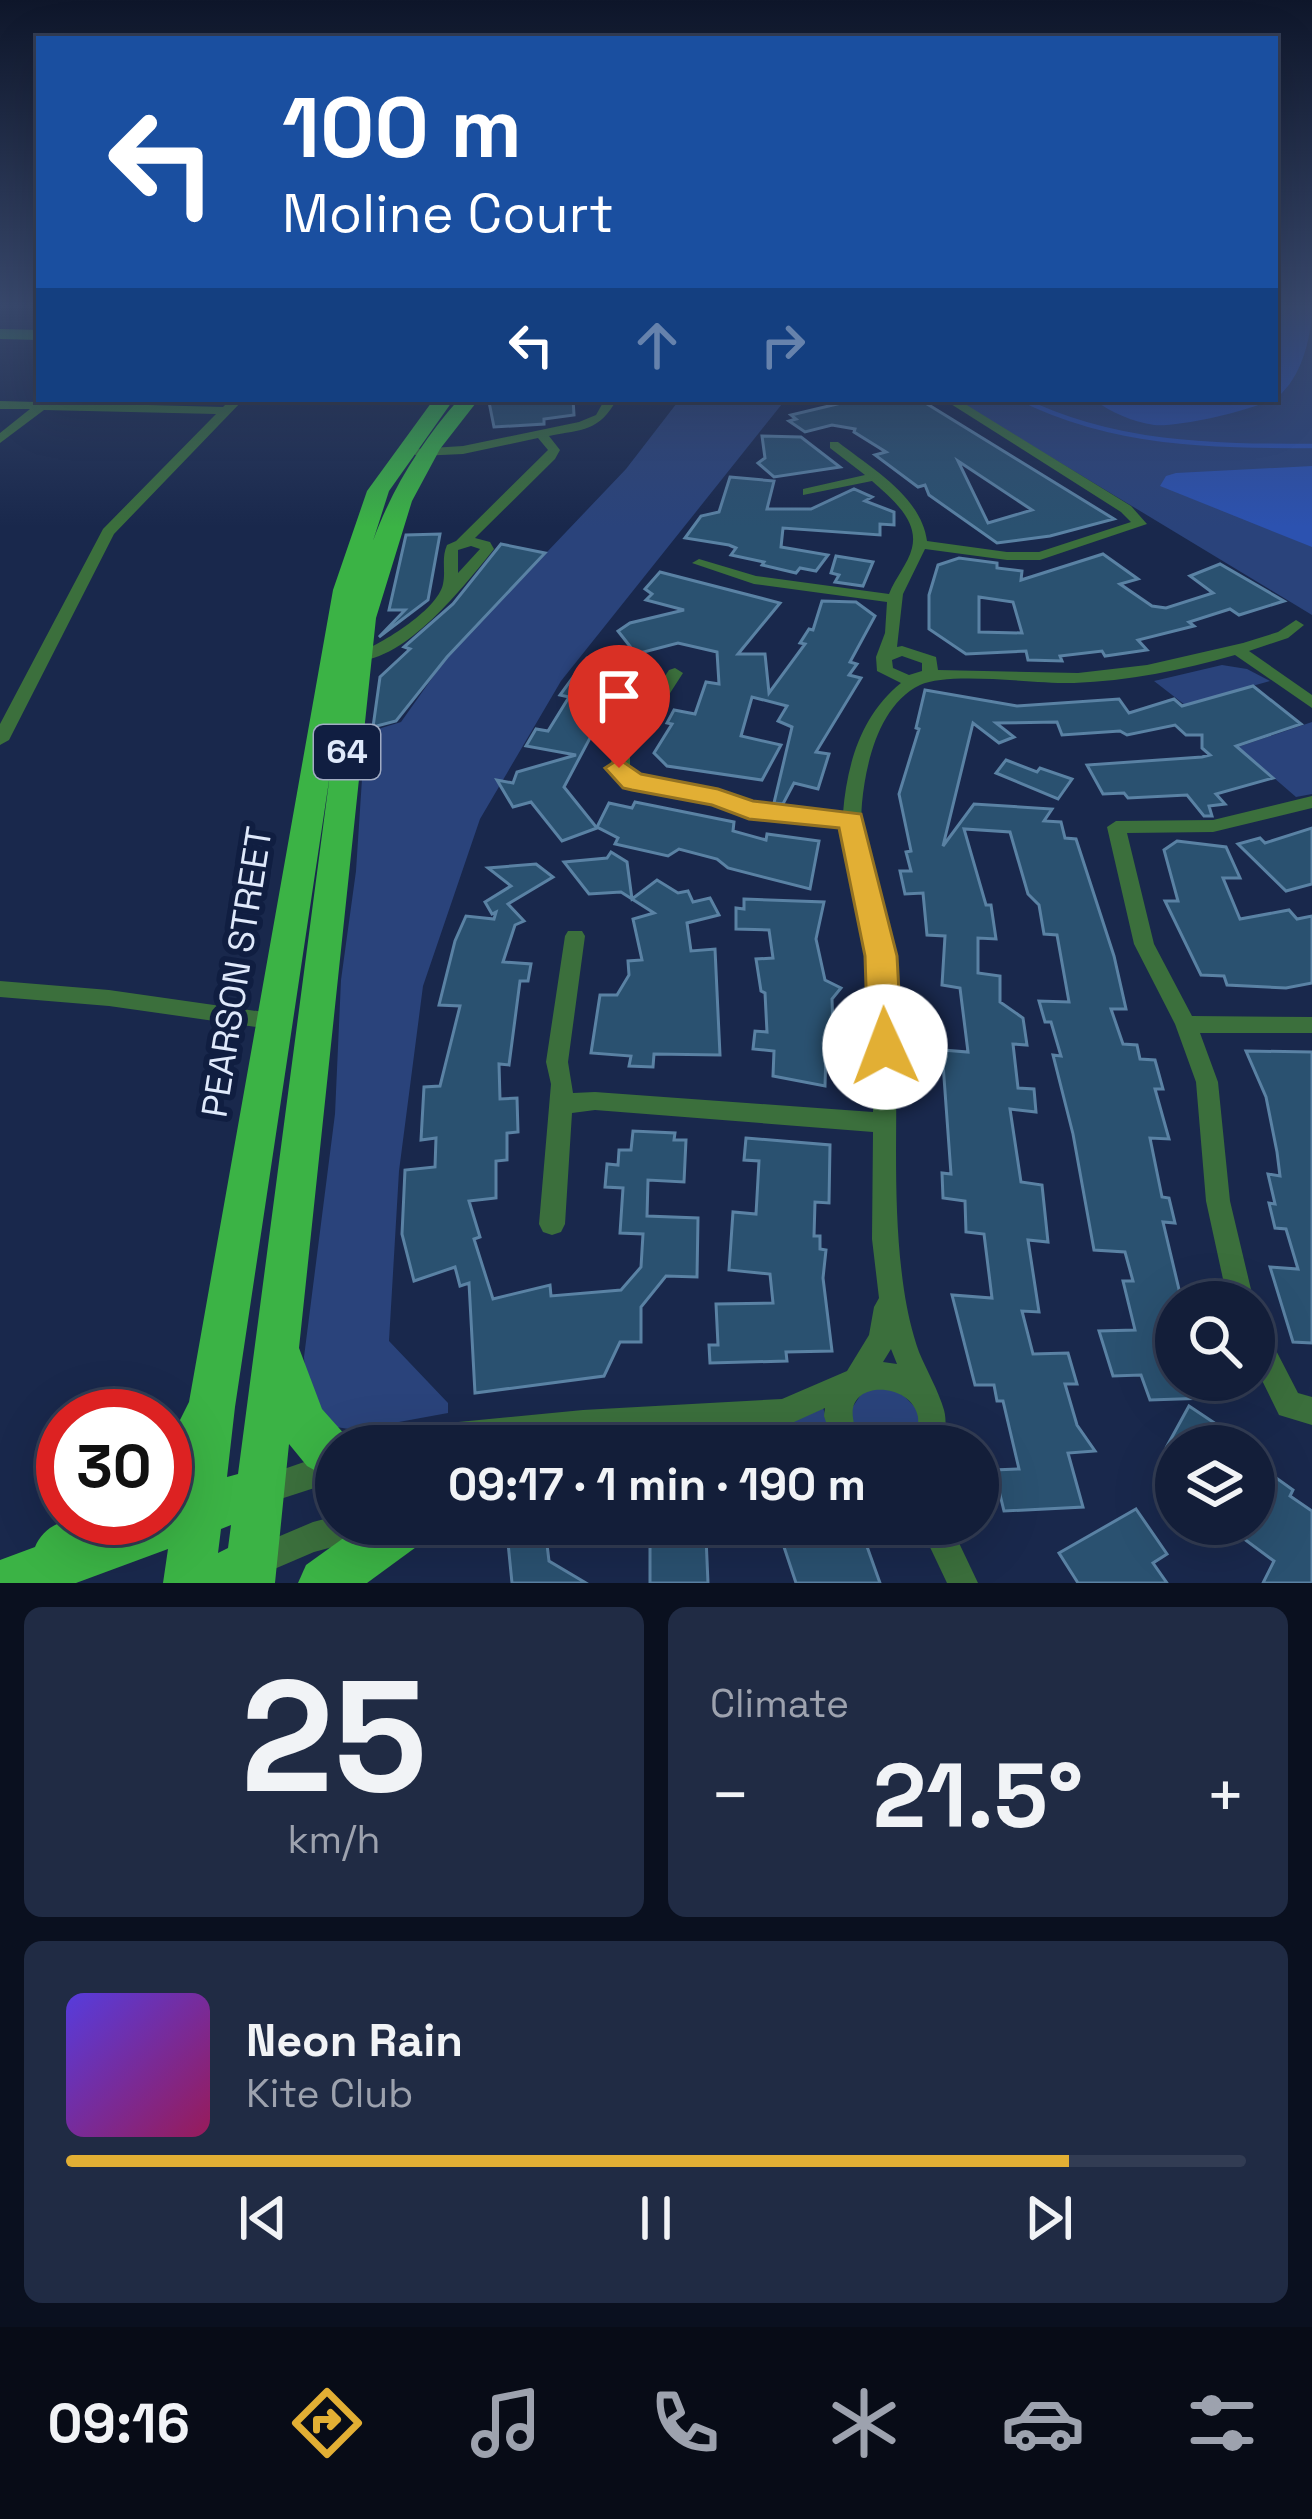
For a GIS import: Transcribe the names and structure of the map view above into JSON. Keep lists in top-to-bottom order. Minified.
{"streets":{"main road":["64","PEARSON STREET"]},"page":{"turn":["100 m","Moline Court"],"limit":"30","trip":"09:17 · 1 min · 190 m","tile":[["25","km/h"],"Climate"],"heat":["−","21.5°","+"],"song":["Neon Rain","Kite Club"],"tabs":"09:16"}}
